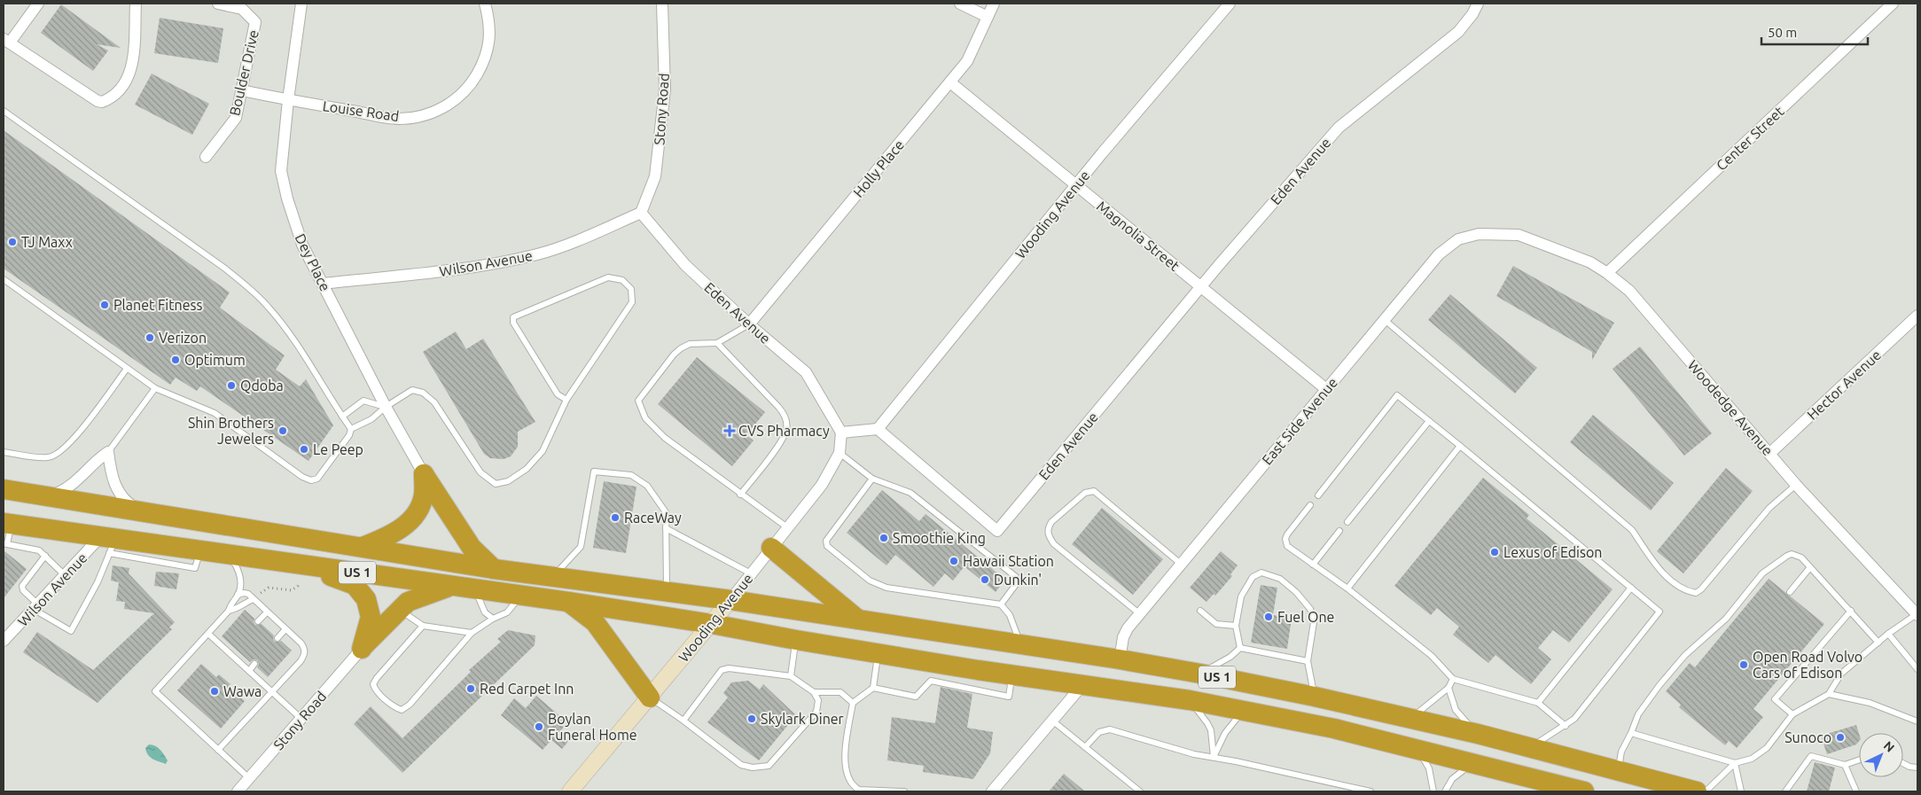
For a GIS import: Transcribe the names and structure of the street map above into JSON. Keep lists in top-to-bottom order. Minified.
{"streets":{"highway":["US 1"],"street":["Boulder Drive","Stony Road","Louise Road","Center Street","Holly Place","Eden Avenue","Wooding Avenue","Magnolia Street","Dey Place","Wilson Avenue","Hector Avenue","Woodedge Avenue","East Side Avenue"]},"crossings":[["Boulder Drive","Louise Road"],["Stony Road","Eden Avenue"],["Stony Road","Wilson Avenue"],["Louise Road","Dey Place"],["Center Street","Woodedge Avenue"],["Holly Place","Eden Avenue"],["Holly Place","Magnolia Street"],["Eden Avenue","Wooding Avenue"],["Eden Avenue","Magnolia Street"],["Eden Avenue","Wilson Avenue"],["Wooding Avenue","Magnolia Street"],["Wooding Avenue","US 1"],["Magnolia Street","East Side Avenue"],["Dey Place","Wilson Avenue"],["Wilson Avenue","US 1"],["Hector Avenue","Woodedge Avenue"],["Woodedge Avenue","East Side Avenue"],["East Side Avenue","US 1"]],"places":{"other":["TJ Maxx","Planet Fitness","Verizon","Optimum","Qdoba","Shin Brothers Jewelers","Le Peep","RaceWay","Smoothie King","Lexus of Edison","Hawaii Station","Dunkin'","Fuel One","Open Road Volvo Cars of Edison","Red Carpet Inn","Wawa","Skylark Diner","Boylan Funeral Home","Sunoco"],"health":["CVS Pharmacy"]},"scale_bar":"50 m","north":"top right"}
